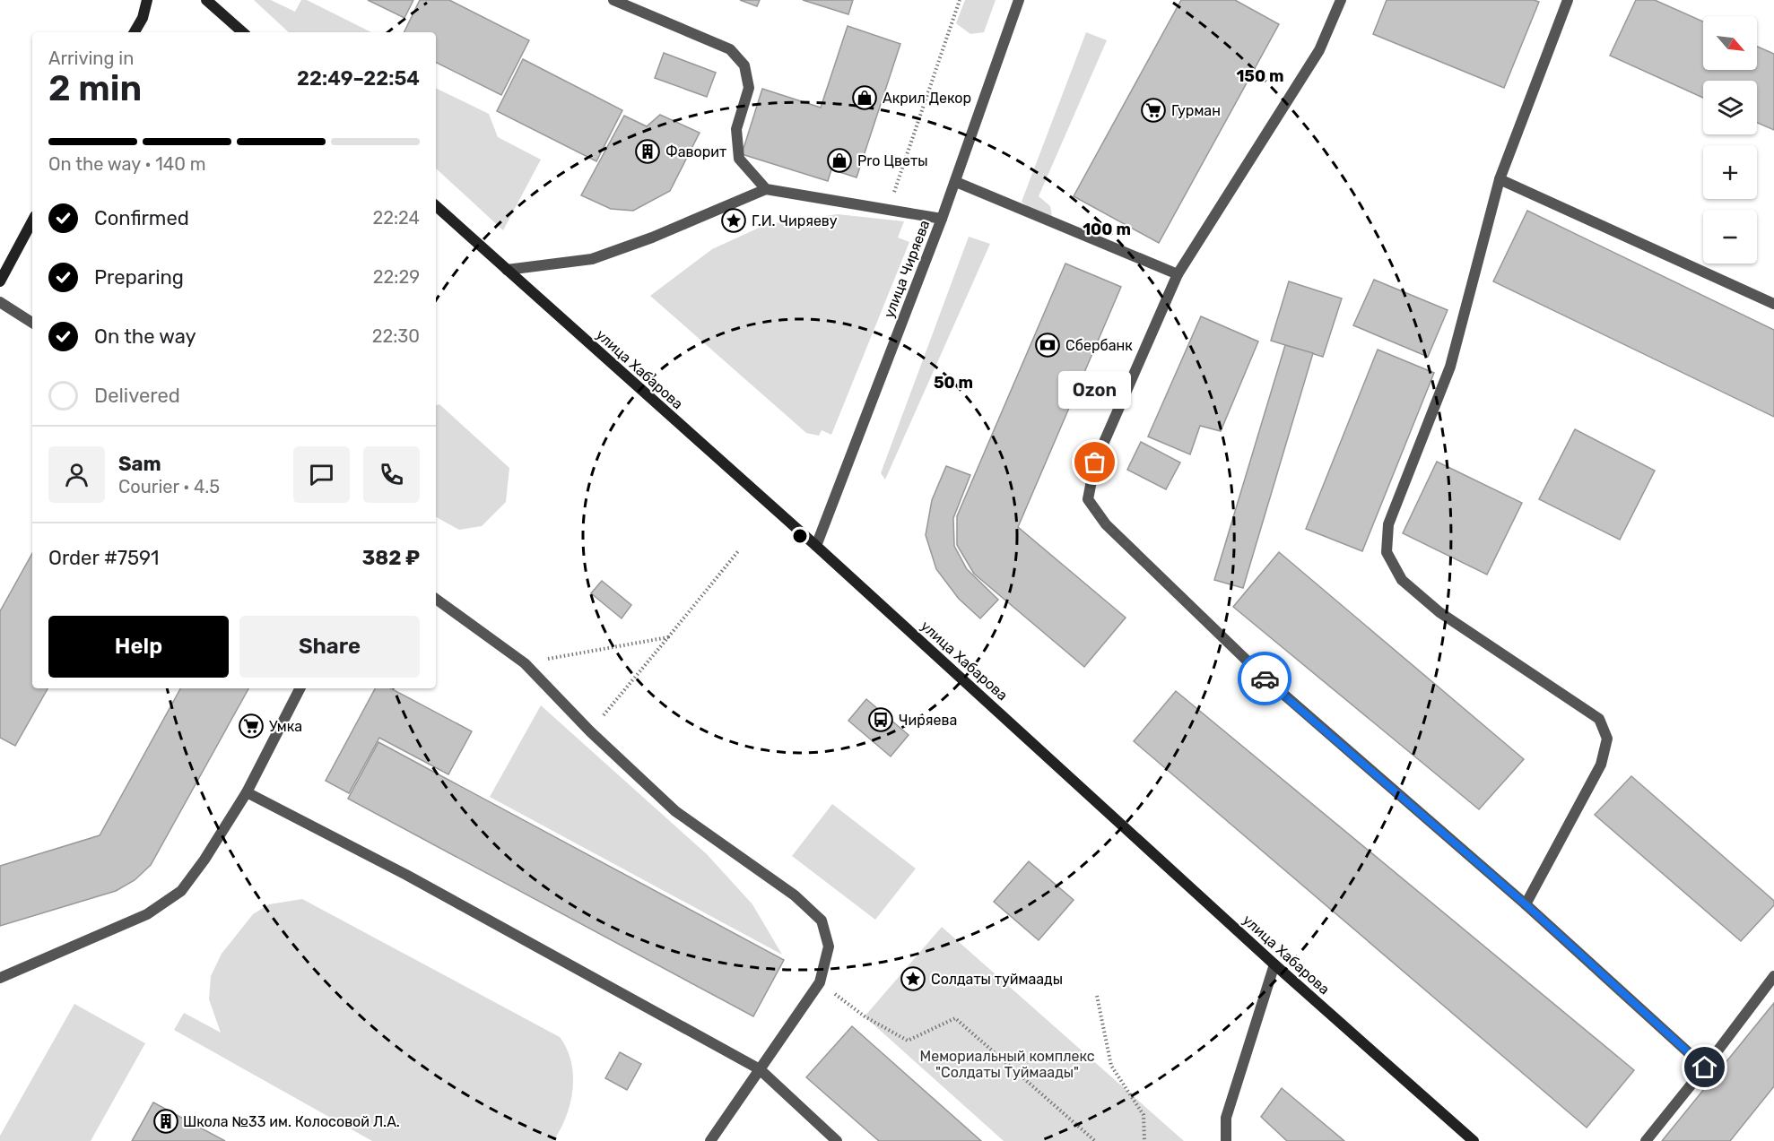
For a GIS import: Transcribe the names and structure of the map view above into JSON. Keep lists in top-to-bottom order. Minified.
{"streets":{"main road":["улица Хабарова"],"street":["улица Чиряева"]},"crossings":[["улица Чиряева","улица Хабарова"]],"parks":["Мемориальный комплекс \"Солдаты Туймаады\""],"places":{"shop":["Акрил Декор","Pro Цветы"],"supermarket":["Гурман","Умка"],"building":["Фаворит","Школа №33 им. Колосовой Л.А."],"place":["Г.И. Чиряеву","Солдаты туймаады"],"bank":["Сбербанк"],"other":["Ozon"],"bus stop":["Чиряева"]},"north":"bottom right","page":{"map_buttons":["+","−"],"heading":["2 min","Arriving in","22:49–22:54"],"panel":["Sam","Courier · 4.5","Order #7591","382 ₽"],"bar":"On the way · 140 m","list":[["Confirmed","22:24"],["Preparing","22:29"],["On the way","22:30"],"Delivered"],"bubble":"Ozon","buttons":["Help","Share"]},"rings":["150 m","100 m","50 m"]}
